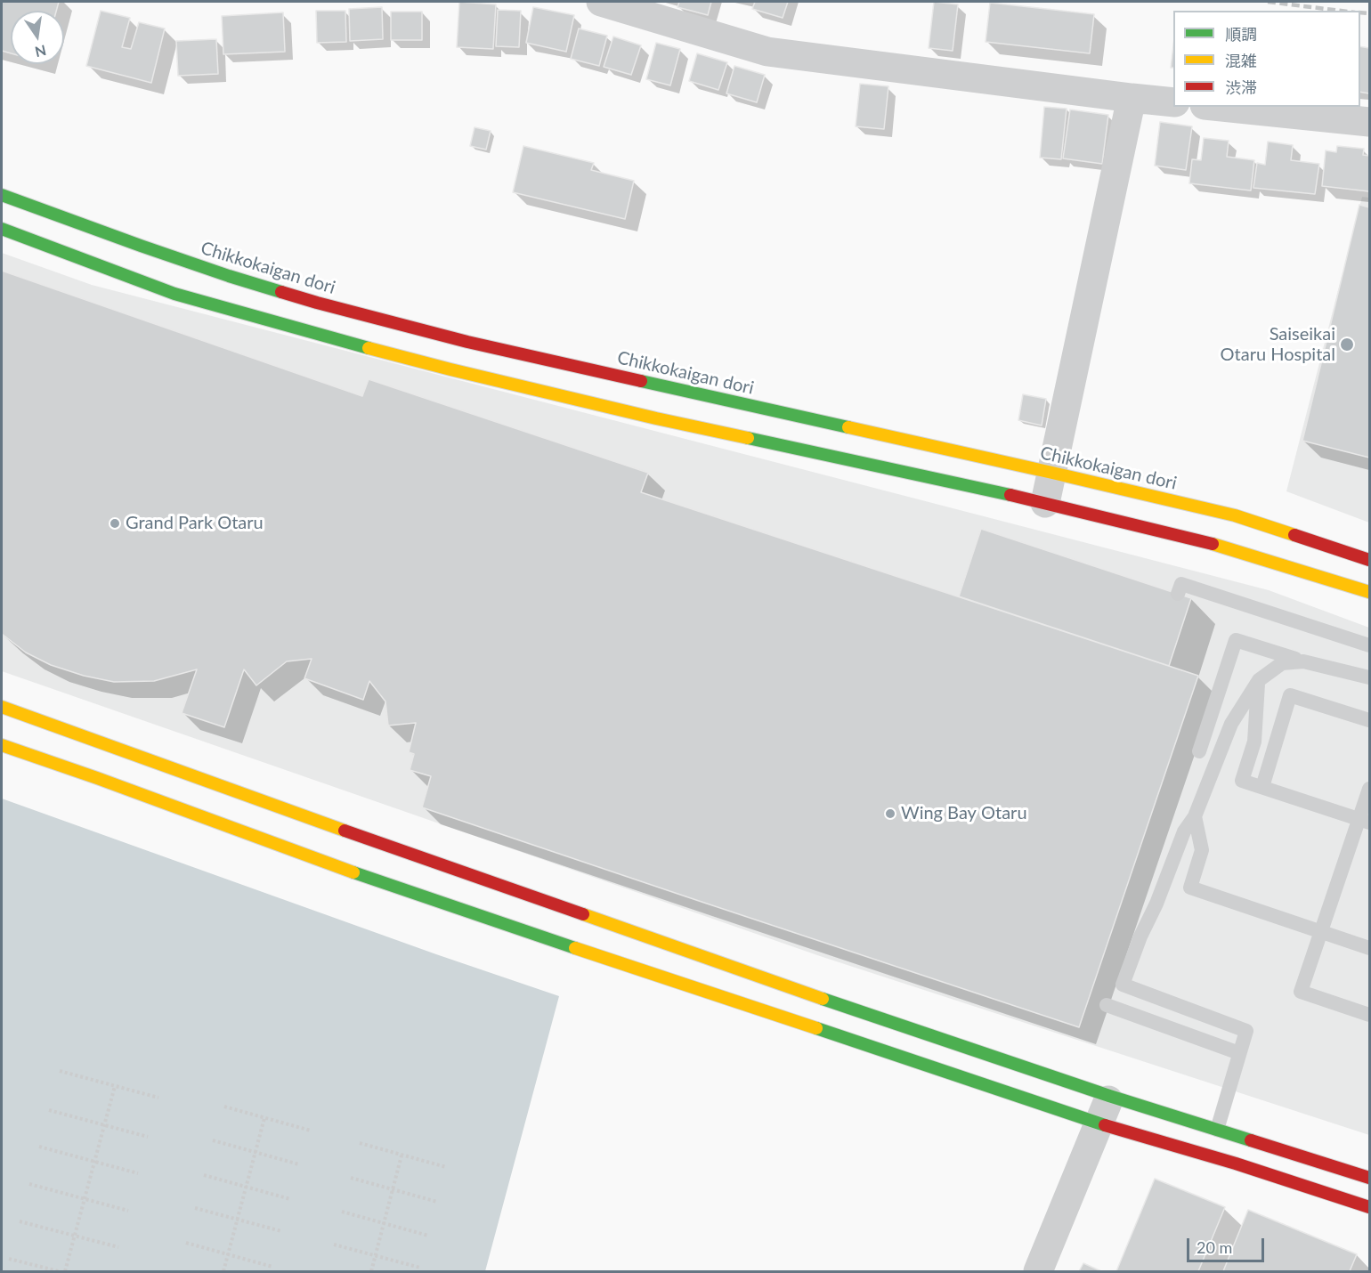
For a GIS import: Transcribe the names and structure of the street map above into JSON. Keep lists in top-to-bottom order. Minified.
{"streets":{"street":["Chikkokaigan dori"]},"places":["Saiseikai Otaru Hospital","Grand Park Otaru","Wing Bay Otaru"],"legend":["順調","混雑","渋滞"],"scale_bar":"20 m","north":"bottom"}
